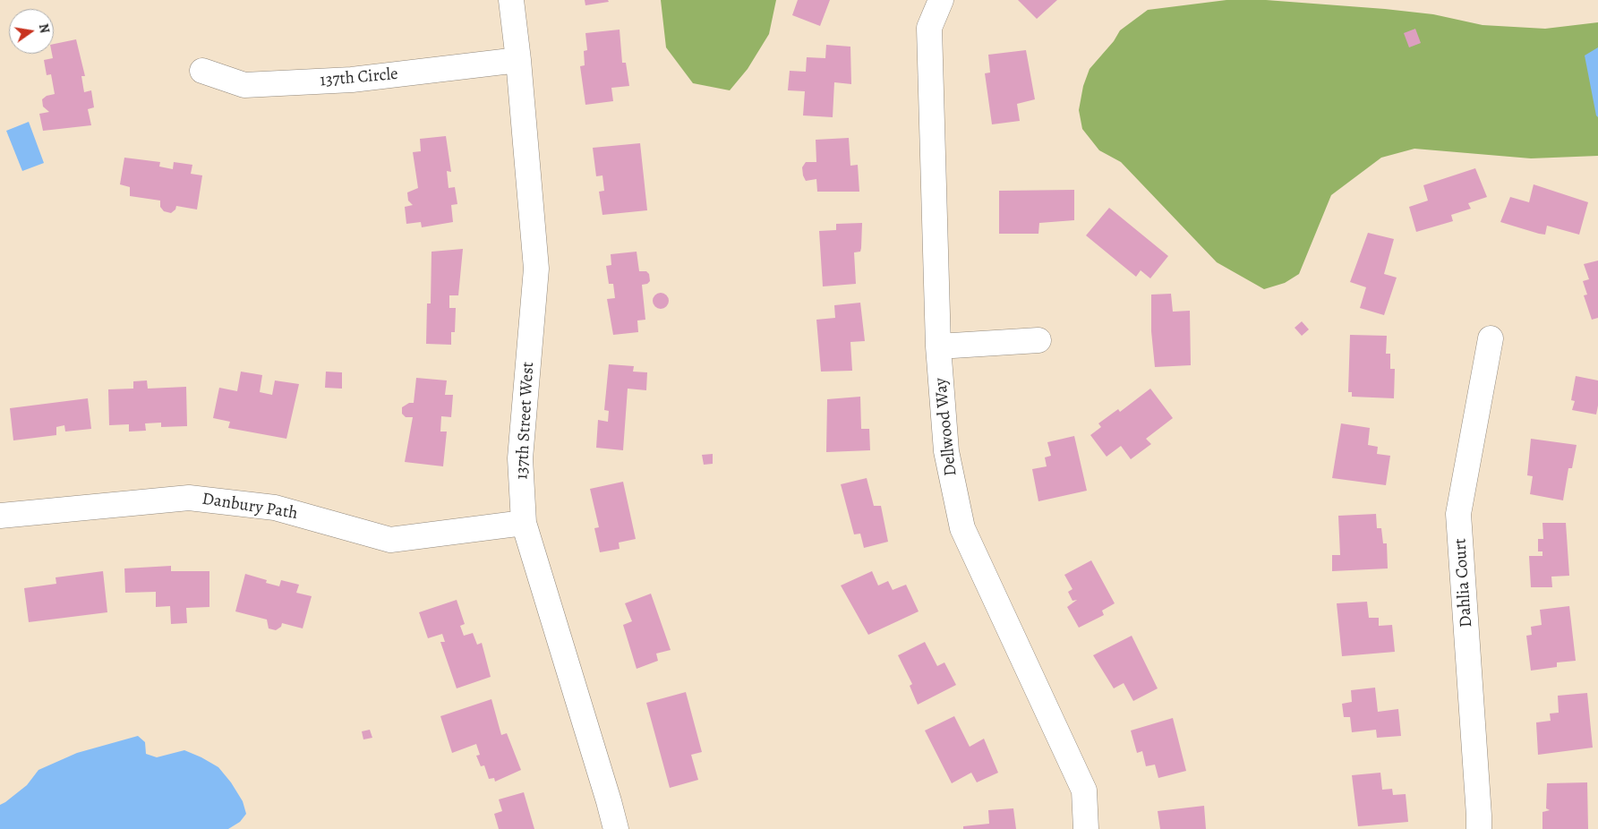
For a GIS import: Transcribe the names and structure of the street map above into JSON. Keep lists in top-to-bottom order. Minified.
{"streets":{"street":["137th Circle","137th Street West","Dellwood Way","Danbury Path","Dahlia Court"]},"crossings":[["137th Circle","137th Street West"],["137th Street West","Danbury Path"]],"north":"right"}
